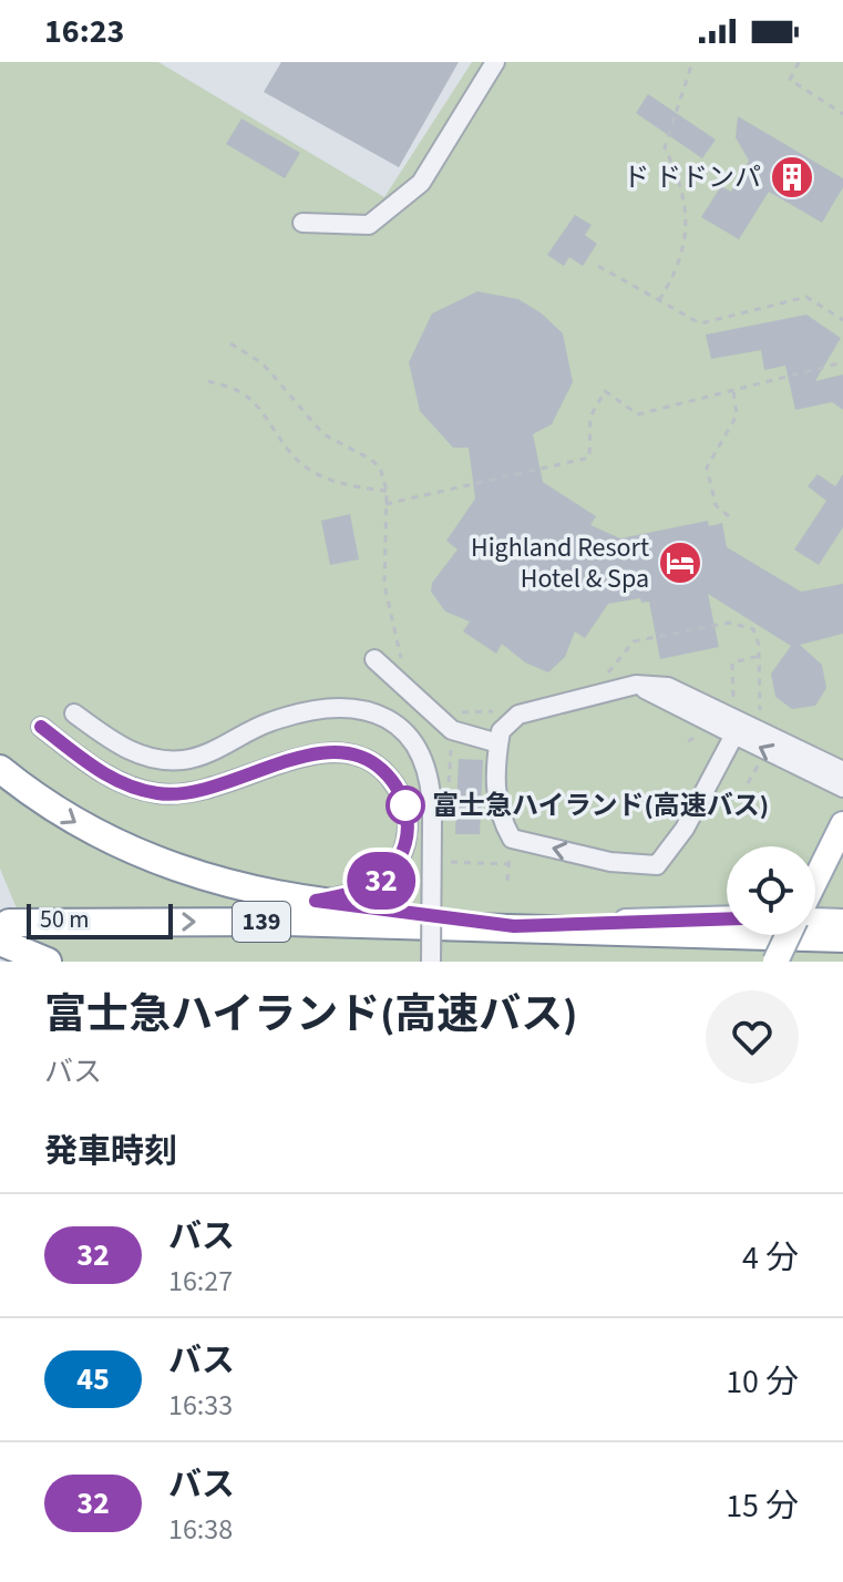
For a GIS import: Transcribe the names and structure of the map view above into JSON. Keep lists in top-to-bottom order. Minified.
{"streets":{"highway":["139"]},"places":{"building":["ド ドドンパ"],"hotel":["Highland Resort Hotel & Spa"],"other":["富士急ハイランド(高速バス)"]},"lines":["bus line 32"],"scale_bar":"50 m","page":{"status":"16:23","on_map":"32","scale":"50 m","heading":[["富士急ハイランド(高速バス)","バス"],"発車時刻"],"list":[{"mark":"32","name":"バス","note":"16:27","value":"4 分"},{"mark":"45","name":"バス","note":"16:33","value":"10 分"},{"mark":"32","name":"バス","note":"16:38","value":"15 分"}]}}
